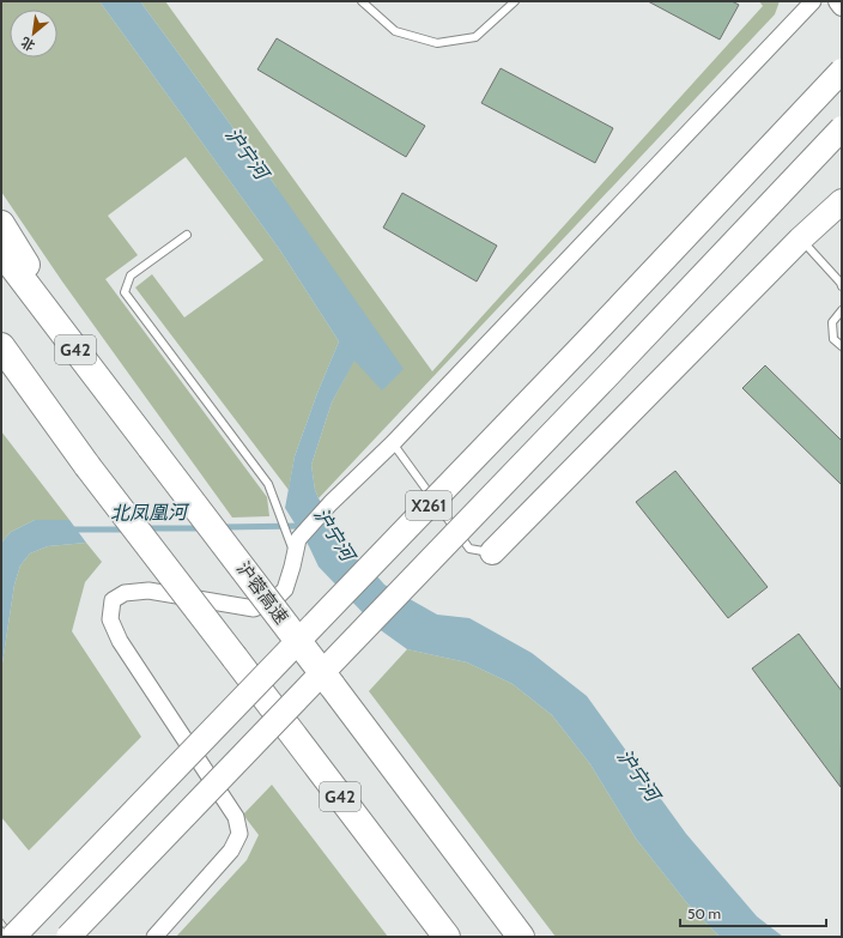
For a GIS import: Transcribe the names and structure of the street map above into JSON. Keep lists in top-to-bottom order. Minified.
{"streets":{"highway":["G42","沪蓉高速"],"main road":["X261"]},"water":["沪宁河","北凤凰河"],"scale_bar":"50 m","north":"bottom left"}
